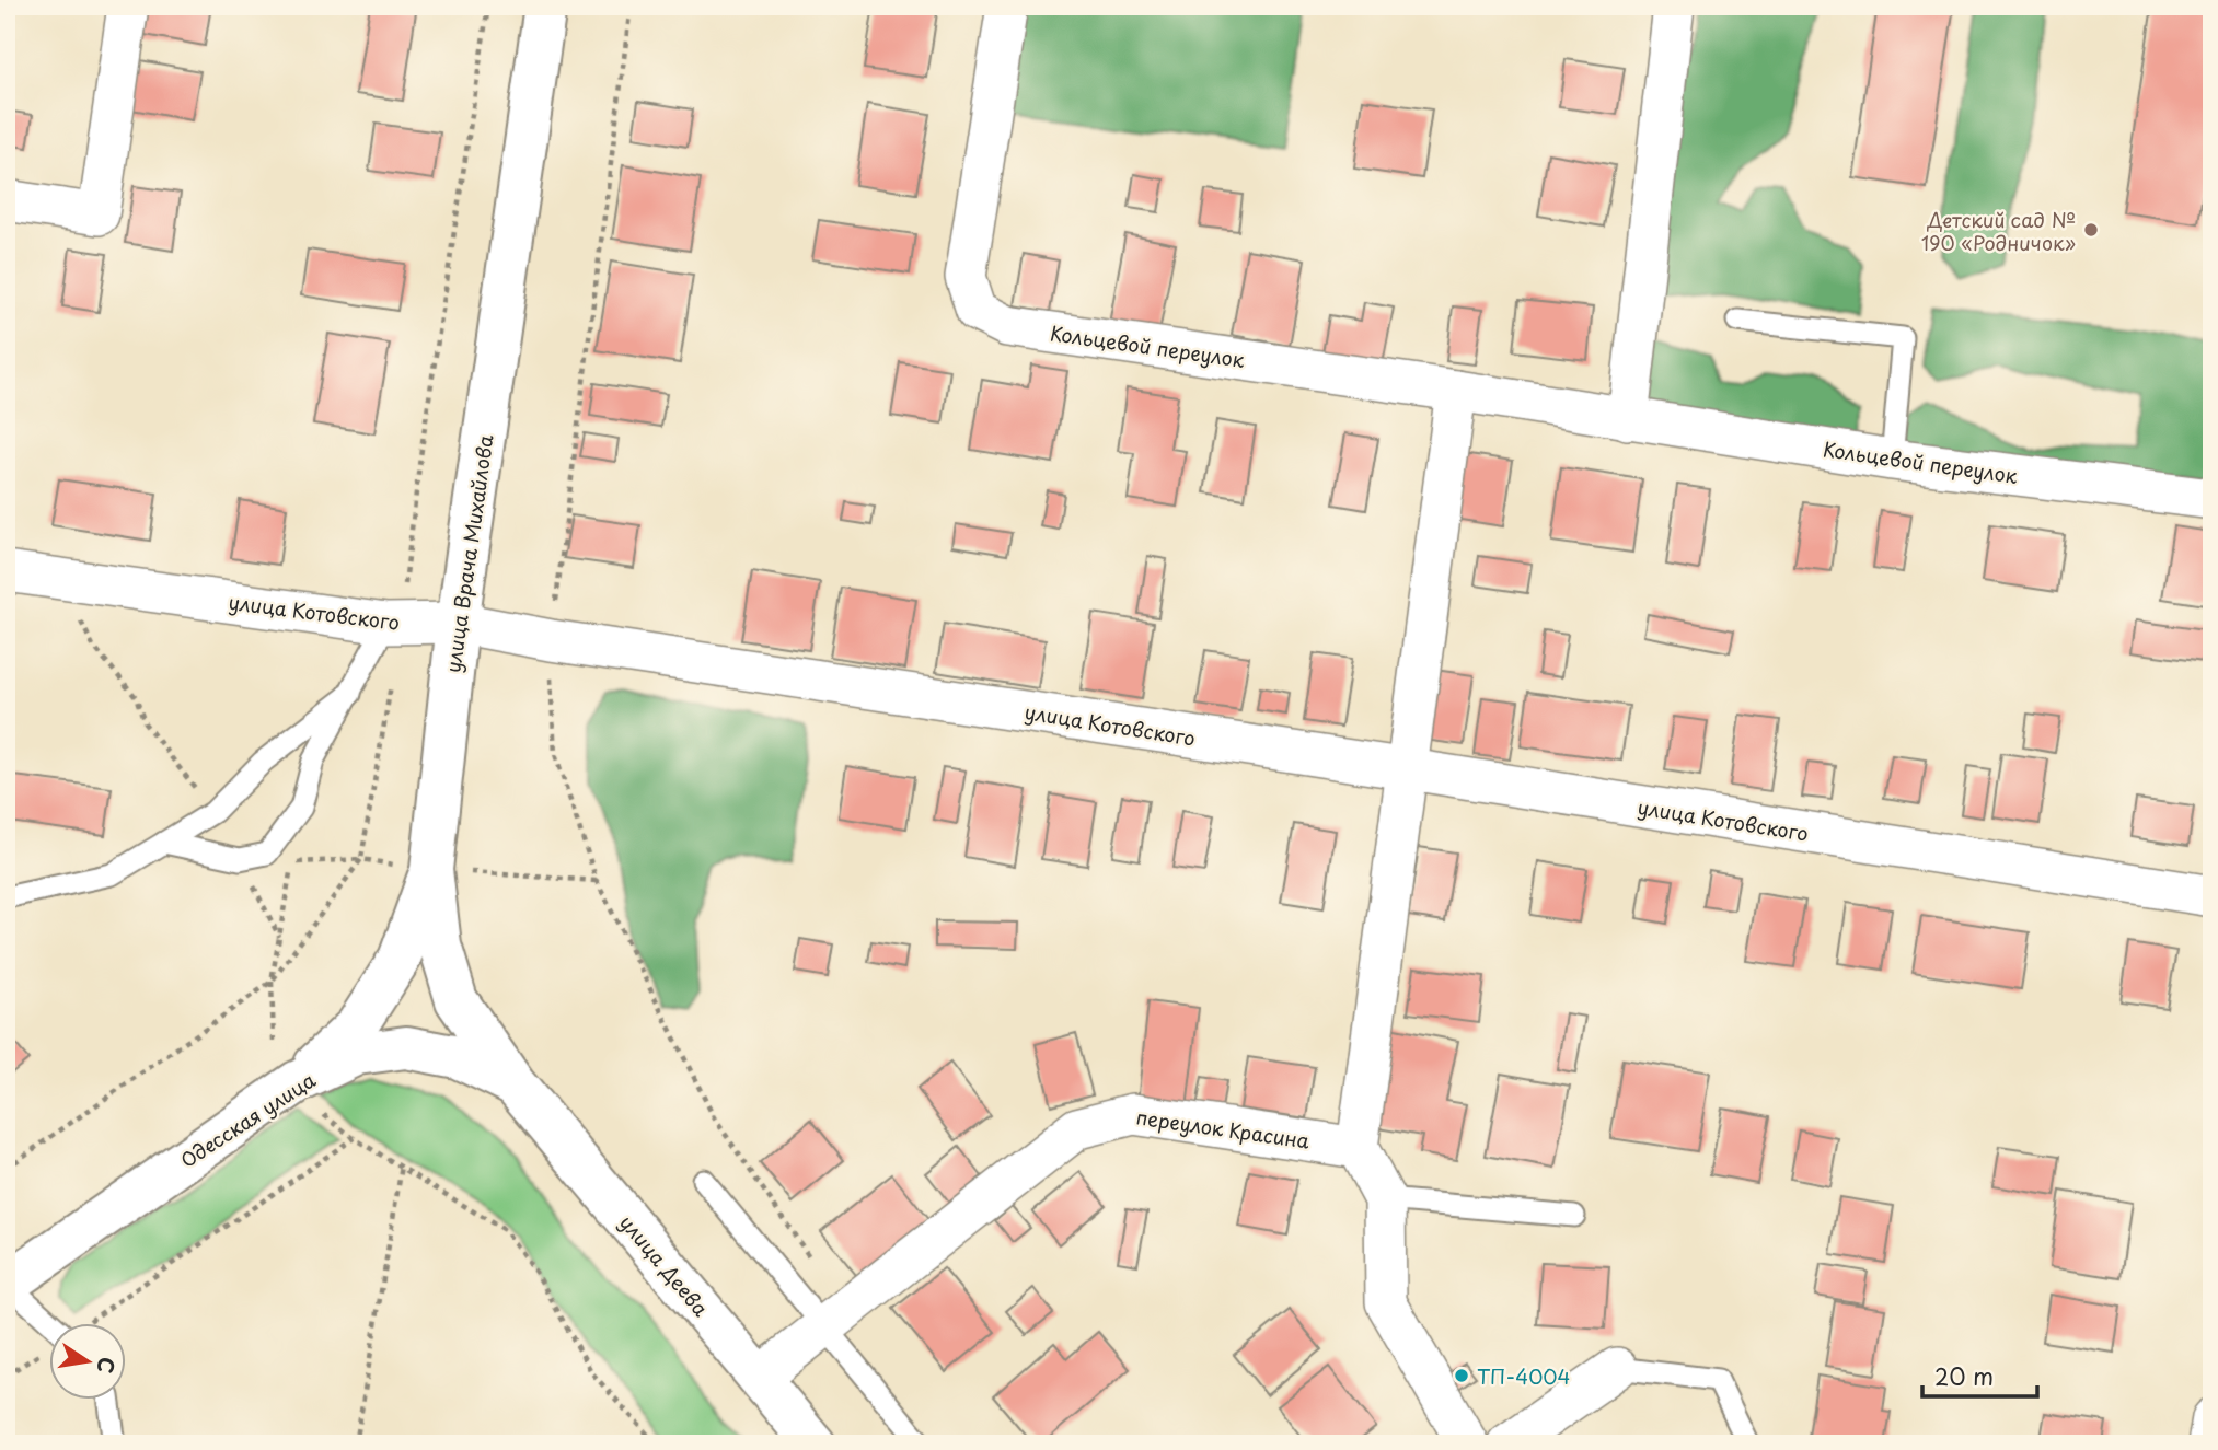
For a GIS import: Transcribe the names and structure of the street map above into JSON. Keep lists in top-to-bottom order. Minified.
{"streets":{"main road":["улица Врача Михайлова","Одесская улица","улица Деева"],"street":["Кольцевой переулок","улица Котовского","переулок Красина"]},"crossings":[["улица Врача Михайлова","улица Котовского"],["улица Врача Михайлова","Одесская улица"],["улица Врача Михайлова","улица Деева"],["Одесская улица","улица Деева"],["переулок Красина","улица Деева"]],"places":["Детский сад № 190 «Родничок»","ТП-4004"],"scale_bar":"20 m","north":"right"}
